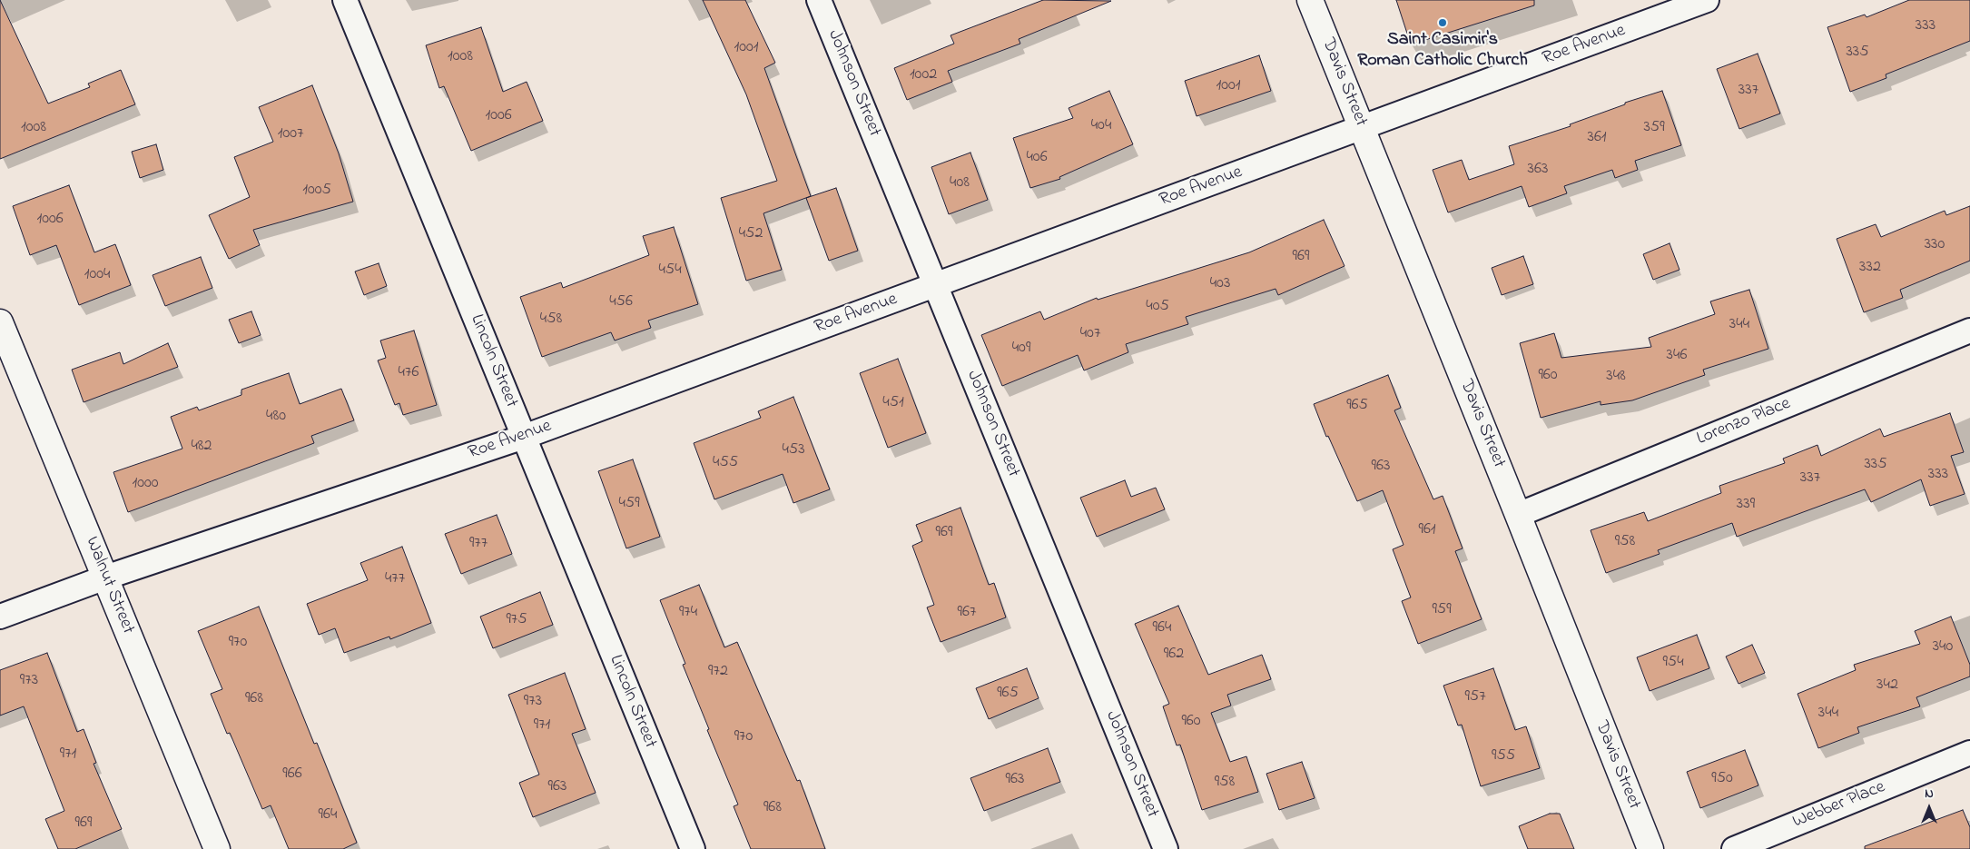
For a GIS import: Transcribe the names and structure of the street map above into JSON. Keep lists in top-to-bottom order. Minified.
{"streets":{"street":["Roe Avenue","Davis Street","Johnson Street","Lincoln Street","Lorenzo Place","Walnut Street","Webber Place"]},"crossings":[["Roe Avenue","Davis Street"],["Roe Avenue","Johnson Street"],["Roe Avenue","Lincoln Street"],["Roe Avenue","Walnut Street"],["Davis Street","Lorenzo Place"]],"places":["Saint Casimir's Roman Catholic Church"],"house_numbers":["333","1001","335","1008","1002","1001","337","1006","404","1008","359","1007","361","406","363","408","1005","1006","452","330","969","332","454","1004","403","456","405","458","344","407","409","346","476","960","348","451","965","480","482","453","455","335","963","333","337","1000","459","339","961","969","958","977","477","959","974","967","975","964","970","340","962","954","972","973","342","965","957","968","973","344","960","971","970","971","955","966","950","963","958","963","968","964","969"],"north":"top"}
